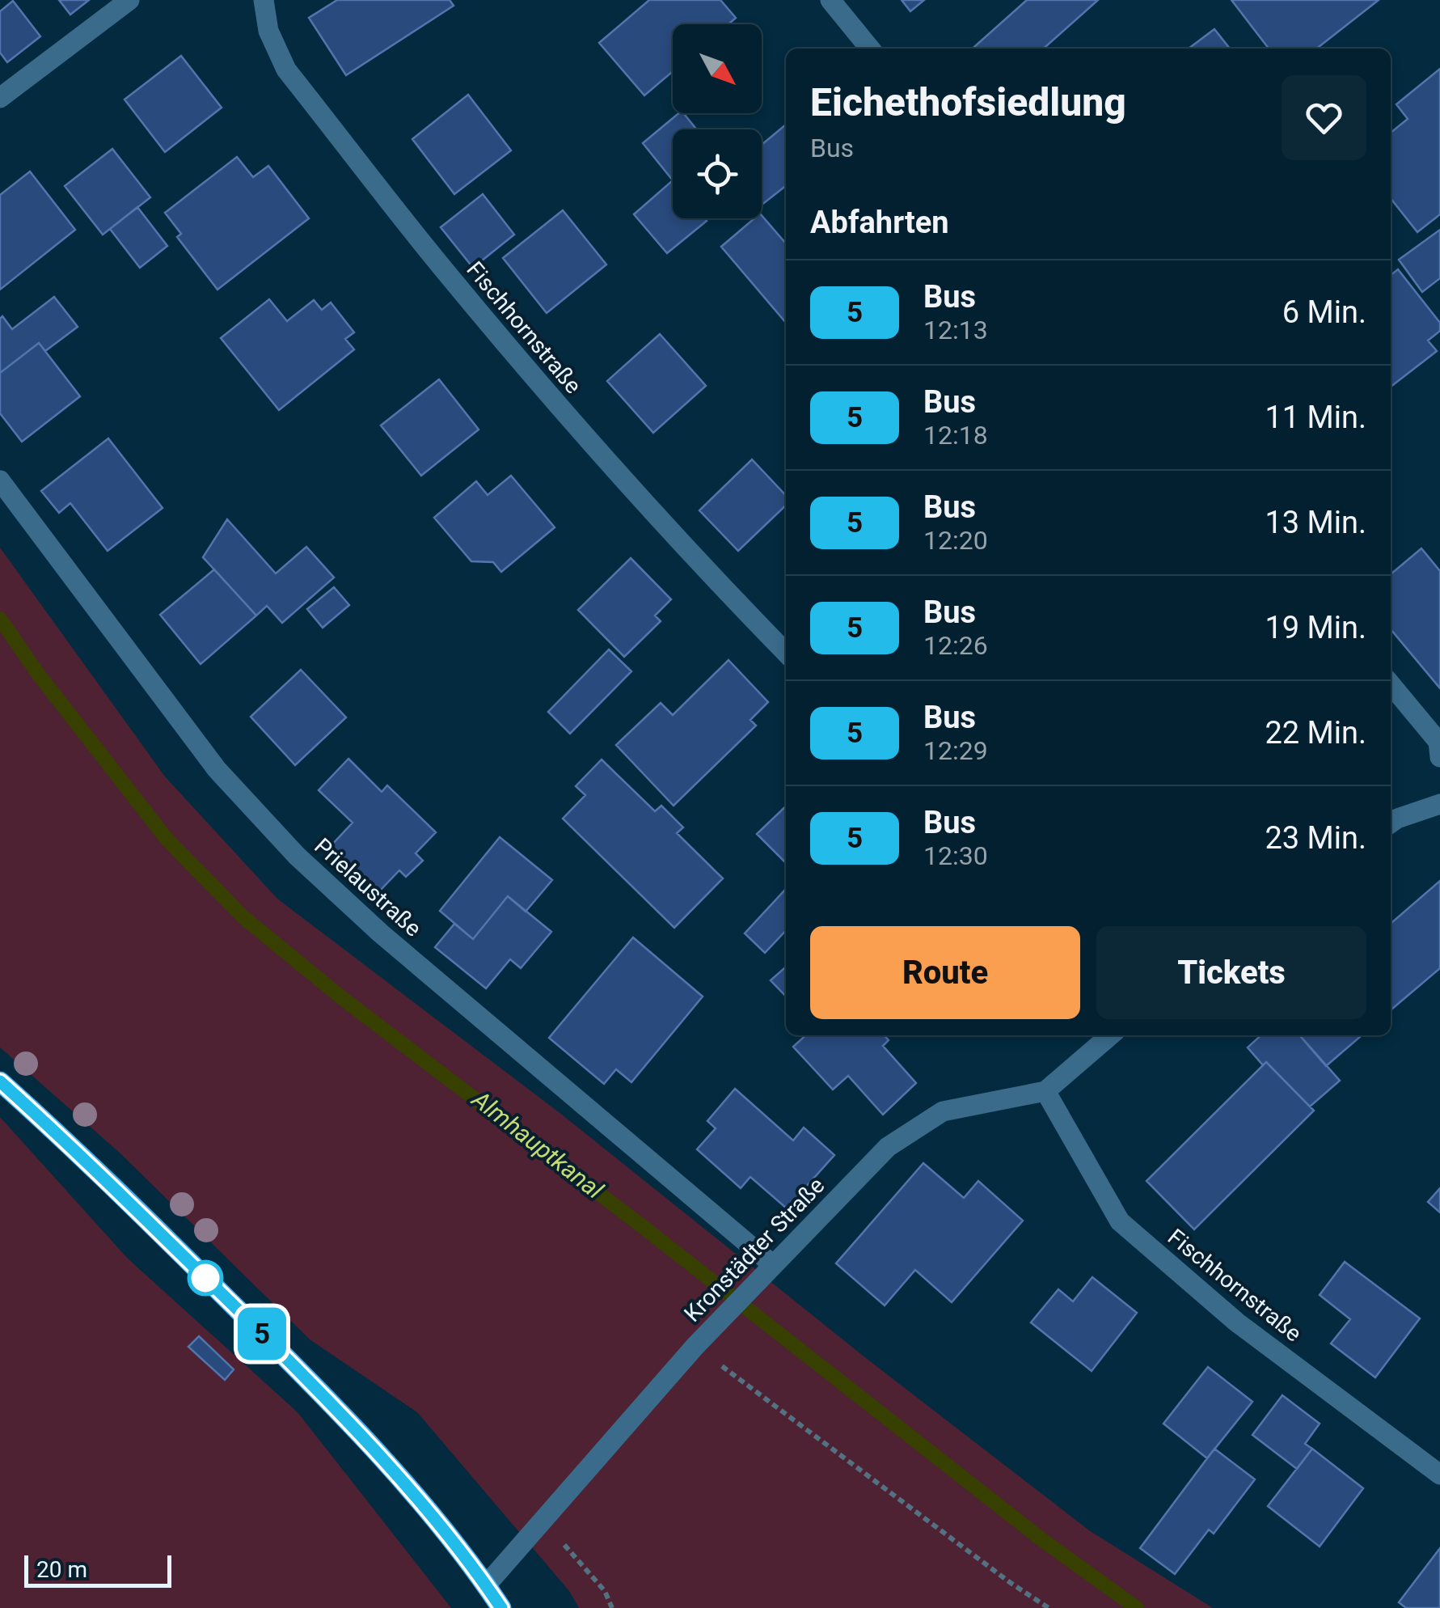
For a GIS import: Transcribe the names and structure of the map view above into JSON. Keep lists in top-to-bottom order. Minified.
{"streets":{"street":["Fischhornstraße","Prielaustraße","Kronstädter Straße"]},"crossings":[["Fischhornstraße","Kronstädter Straße"],["Prielaustraße","Kronstädter Straße"]],"water":["Almhauptkanal"],"lines":["bus line 5"],"scale_bar":"20 m","north":"bottom right","page":{"on_map":"5","heading":[["Eichethofsiedlung","Bus"],"Abfahrten"],"list":[{"mark":"5","name":"Bus","note":"12:13","value":"6 Min."},{"mark":"5","name":"Bus","note":"12:18","value":"11 Min."},{"mark":"5","name":"Bus","note":"12:20","value":"13 Min."},{"mark":"5","name":"Bus","note":"12:26","value":"19 Min."},{"mark":"5","name":"Bus","note":"12:29","value":"22 Min."},{"mark":"5","name":"Bus","note":"12:30","value":"23 Min."}],"buttons":["Route","Tickets"],"scale":"20 m"}}
